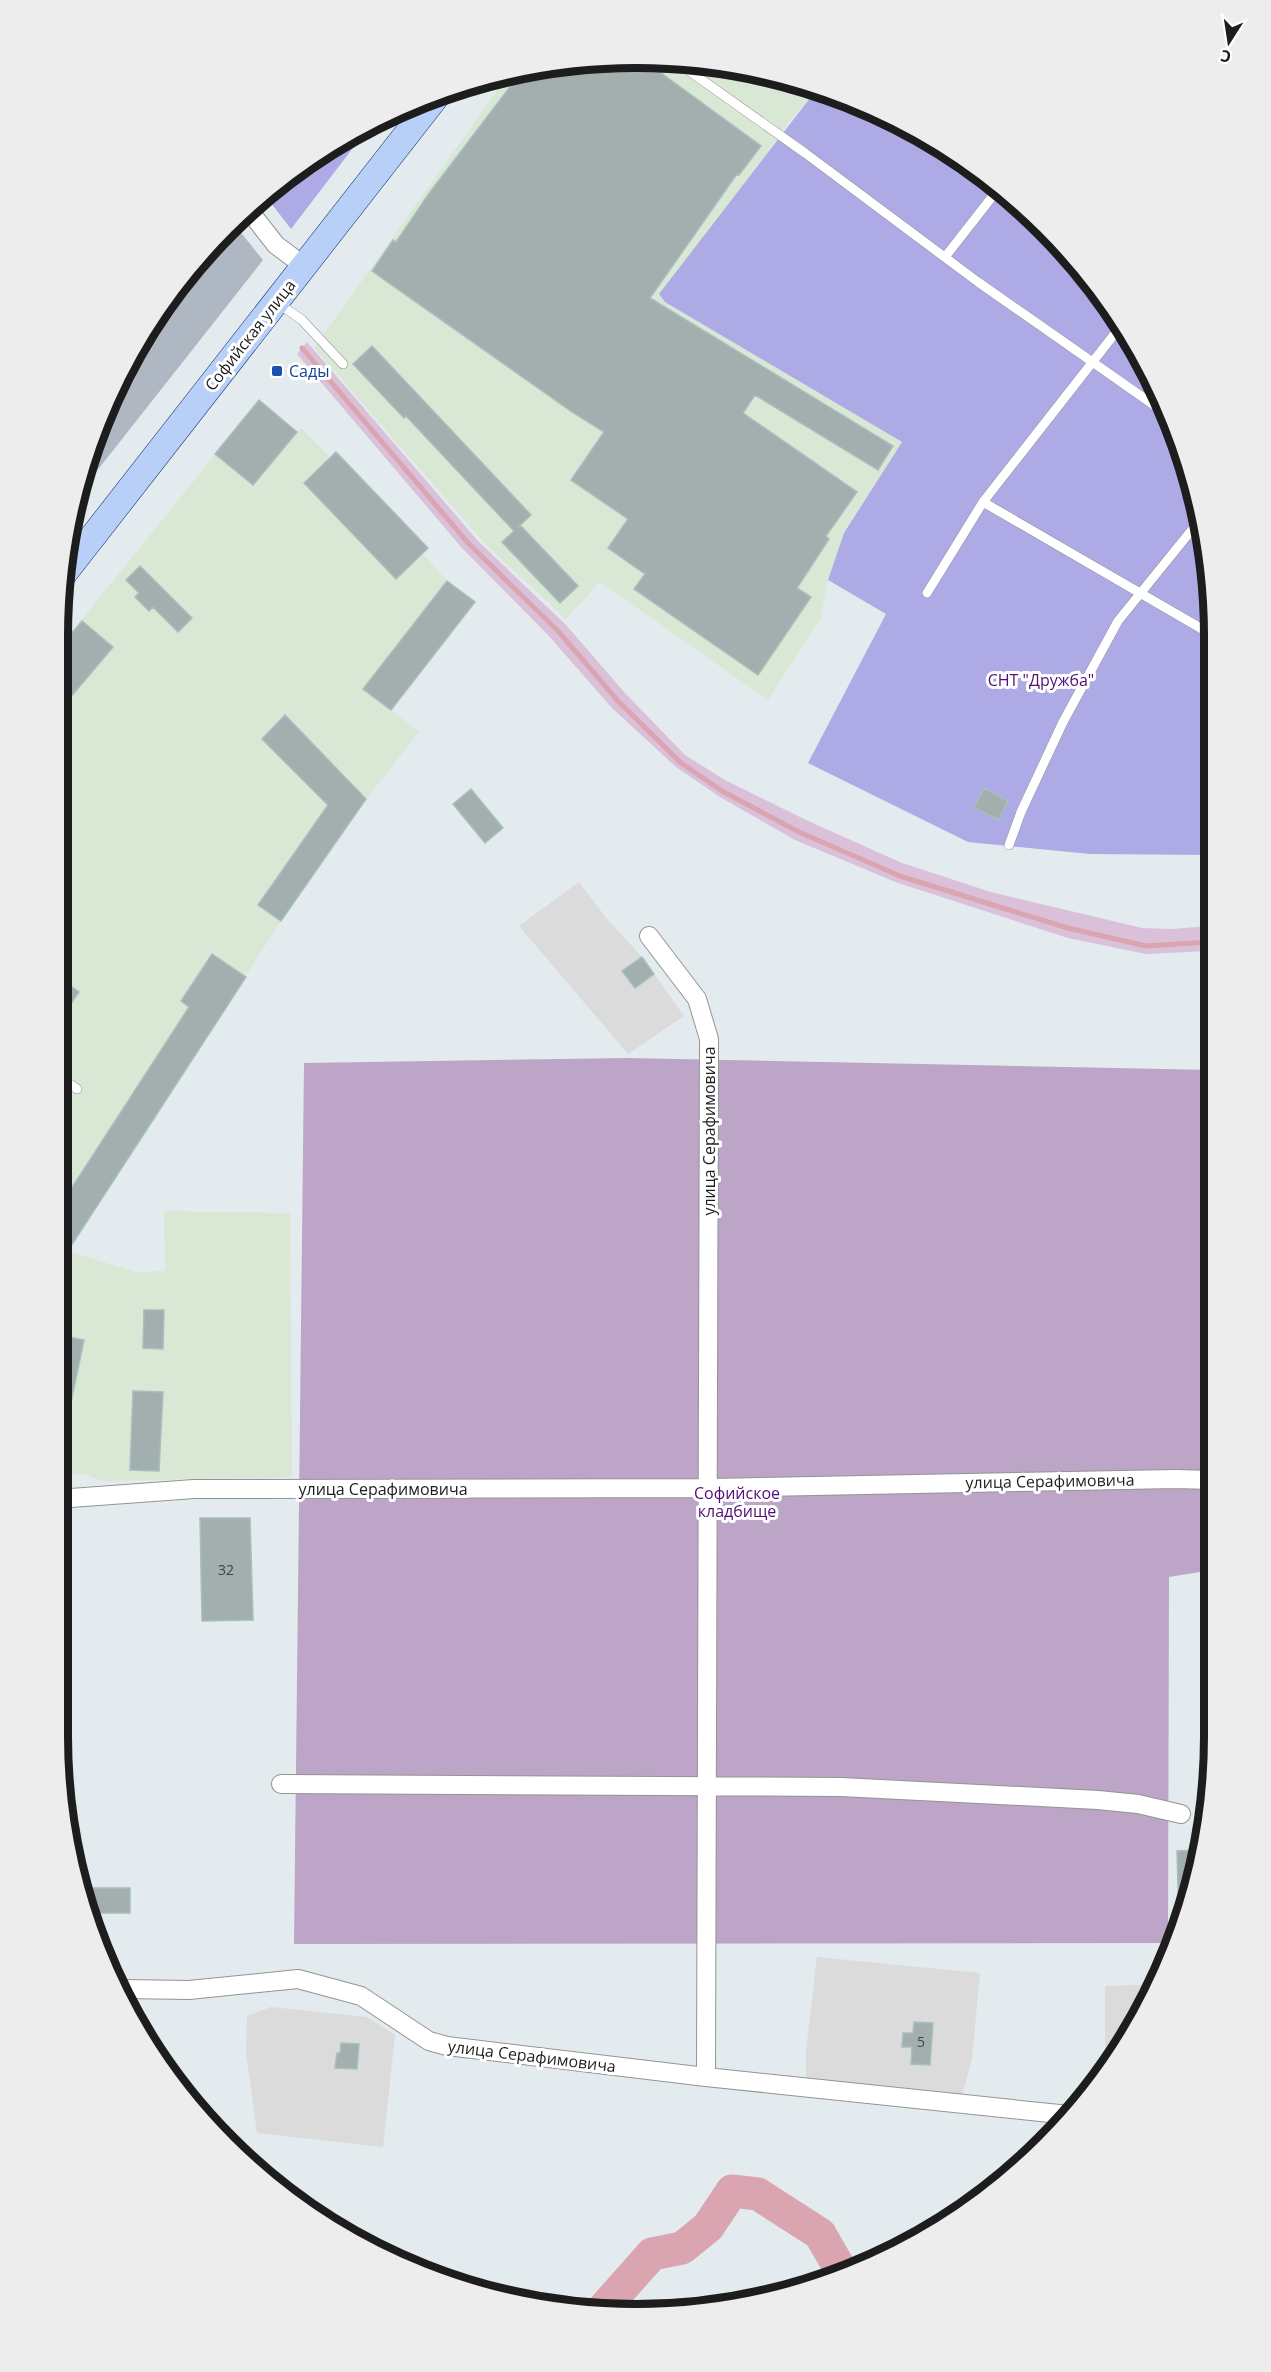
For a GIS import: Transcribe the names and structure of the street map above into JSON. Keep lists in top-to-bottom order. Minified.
{"streets":{"main road":["Софийская улица"],"street":["улица Серафимовича"]},"parks":["СНТ \"Дружба\"","Софийское кладбище"],"places":{"transit":["Сады"]},"house_numbers":["32","5"],"north":"bottom"}
